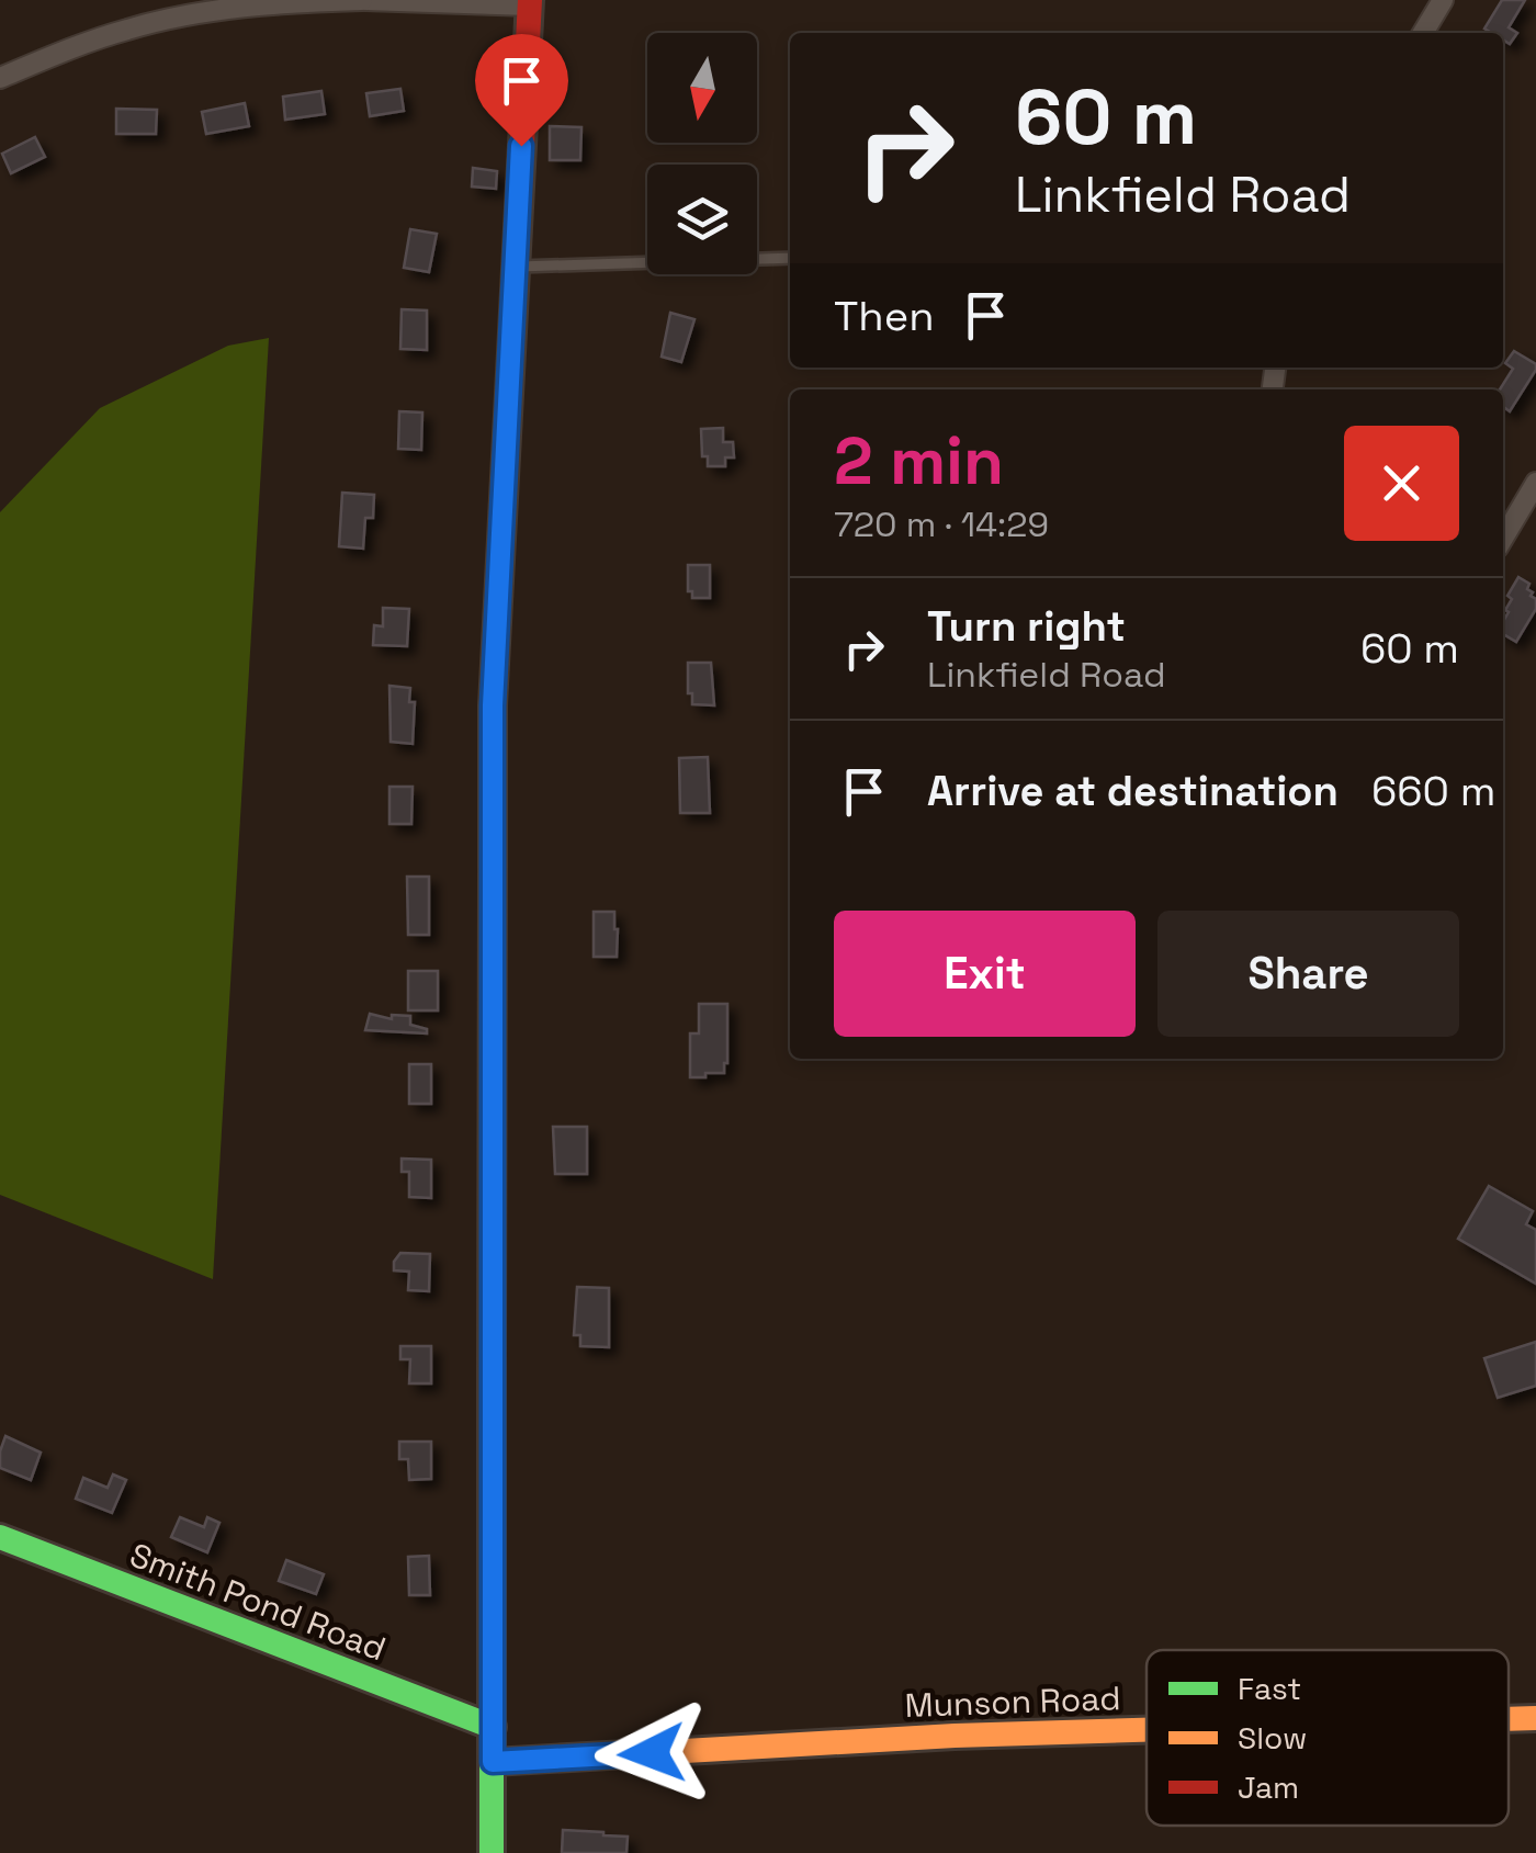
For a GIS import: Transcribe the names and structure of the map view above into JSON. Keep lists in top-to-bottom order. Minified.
{"streets":{"street":["Smith Pond Road","Munson Road"]},"legend":["Fast","Slow","Jam"],"north":"bottom","page":{"turn":["60 m","Linkfield Road"],"then":"Then","heading":["2 min","720 m · 14:29"],"list":[{"name":"Turn right","note":"Linkfield Road","value":"60 m"},{"name":"Arrive at destination","value":"660 m"}],"buttons":["Exit","Share"]}}
